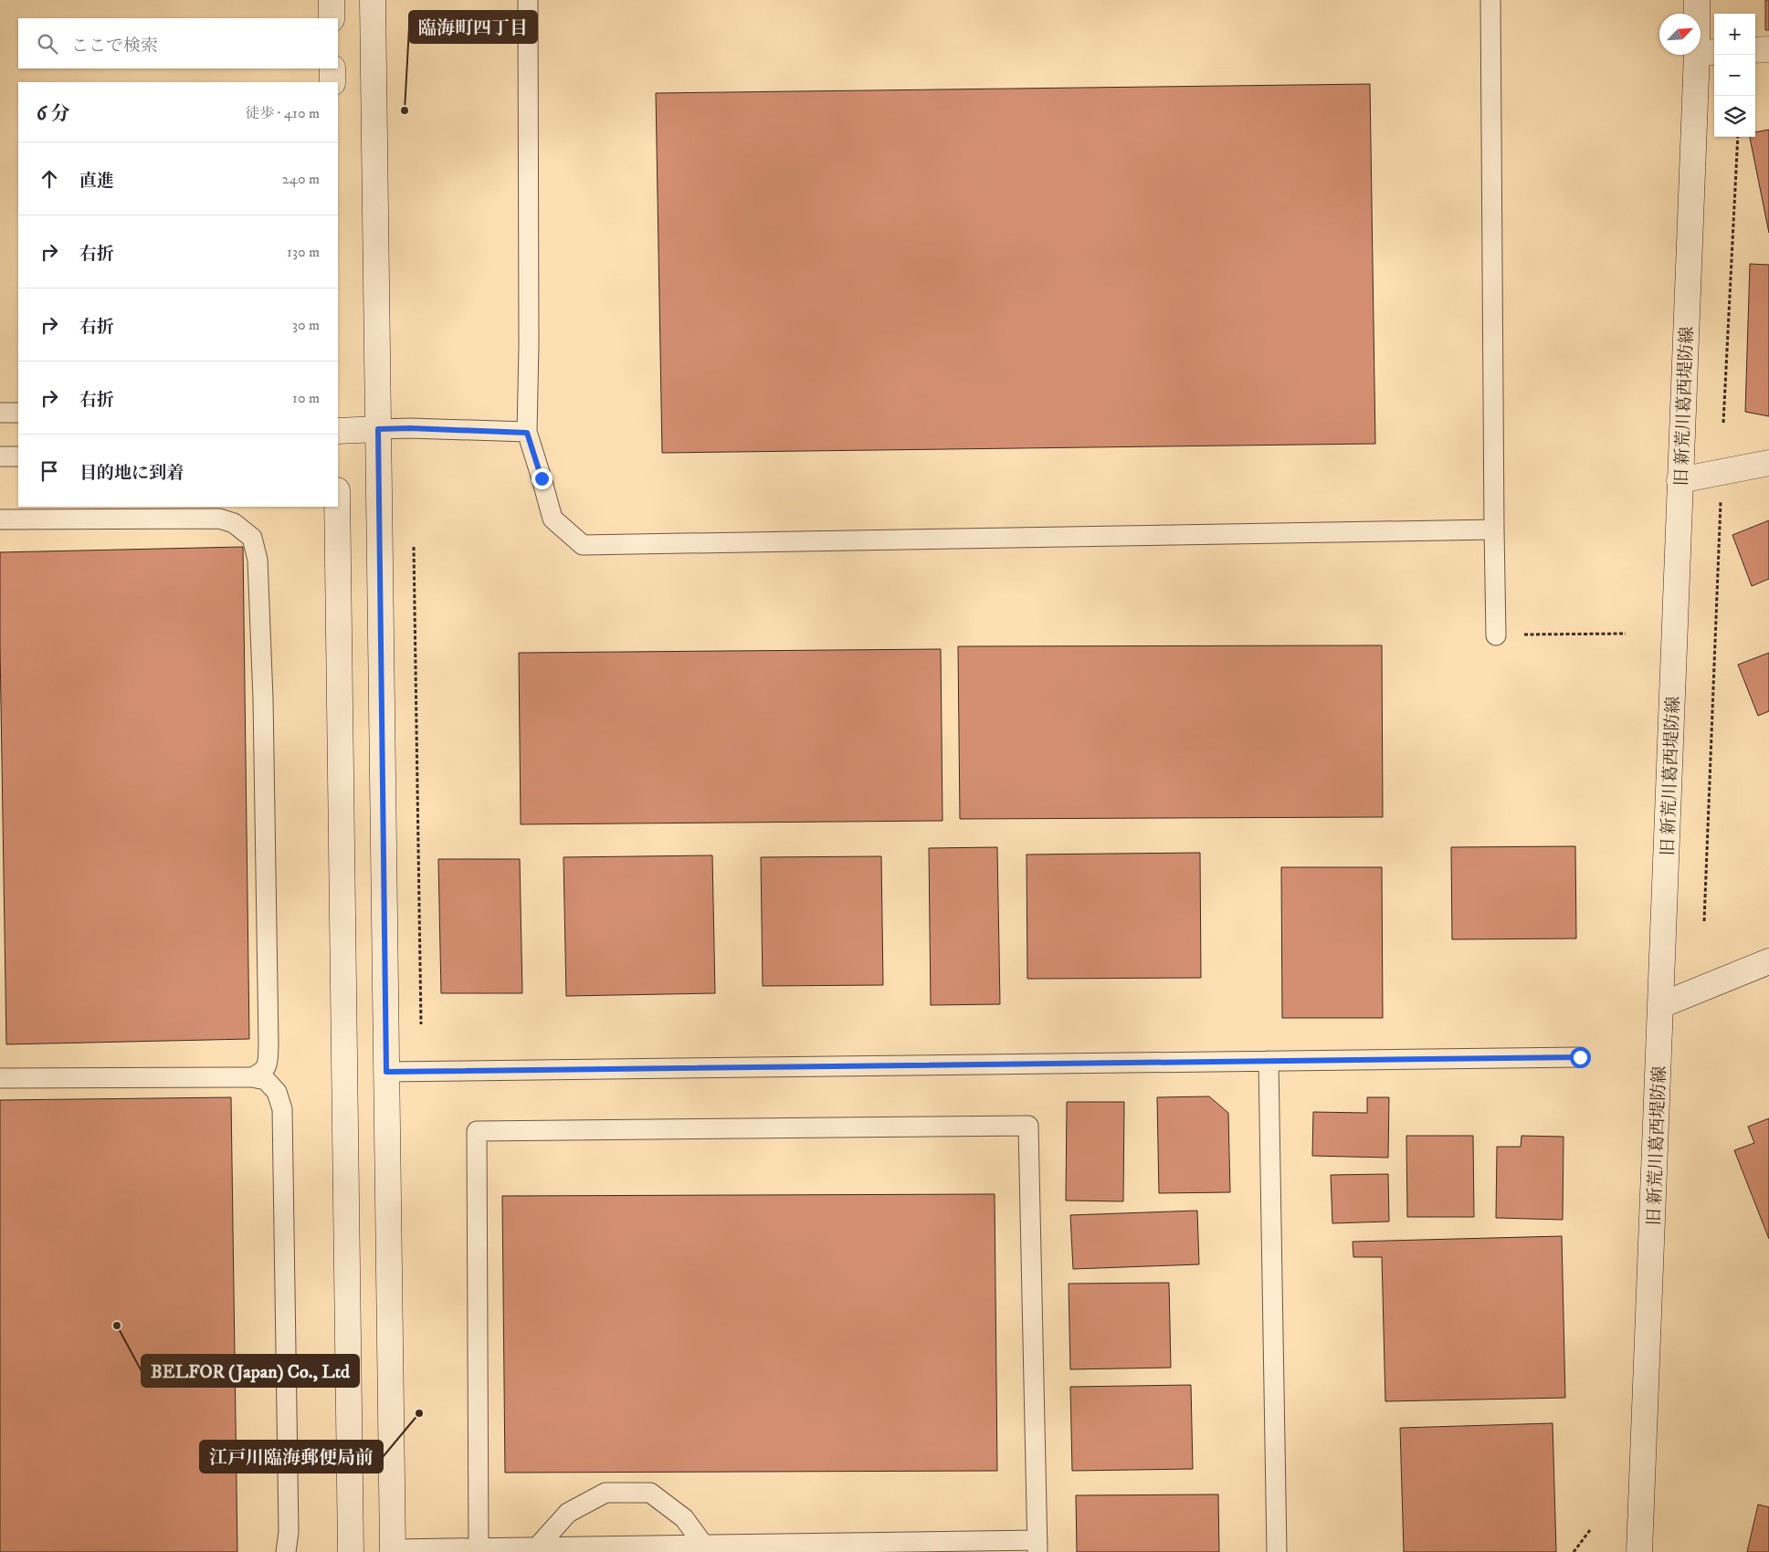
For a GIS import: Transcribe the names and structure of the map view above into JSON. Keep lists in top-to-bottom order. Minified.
{"streets":{"street":["旧 新荒川葛西堤防線"]},"places":["臨海町四丁目","BELFOR (Japan) Co., Ltd","江戸川臨海郵便局前"],"north":"top right","page":{"map_buttons":["+","−"],"search":"ここで検索","heading":["6 分","徒歩 · 410 m"],"list":[["直進","240 m"],["右折","130 m"],["右折","30 m"],["右折","10 m"],"目的地に到着"]}}
